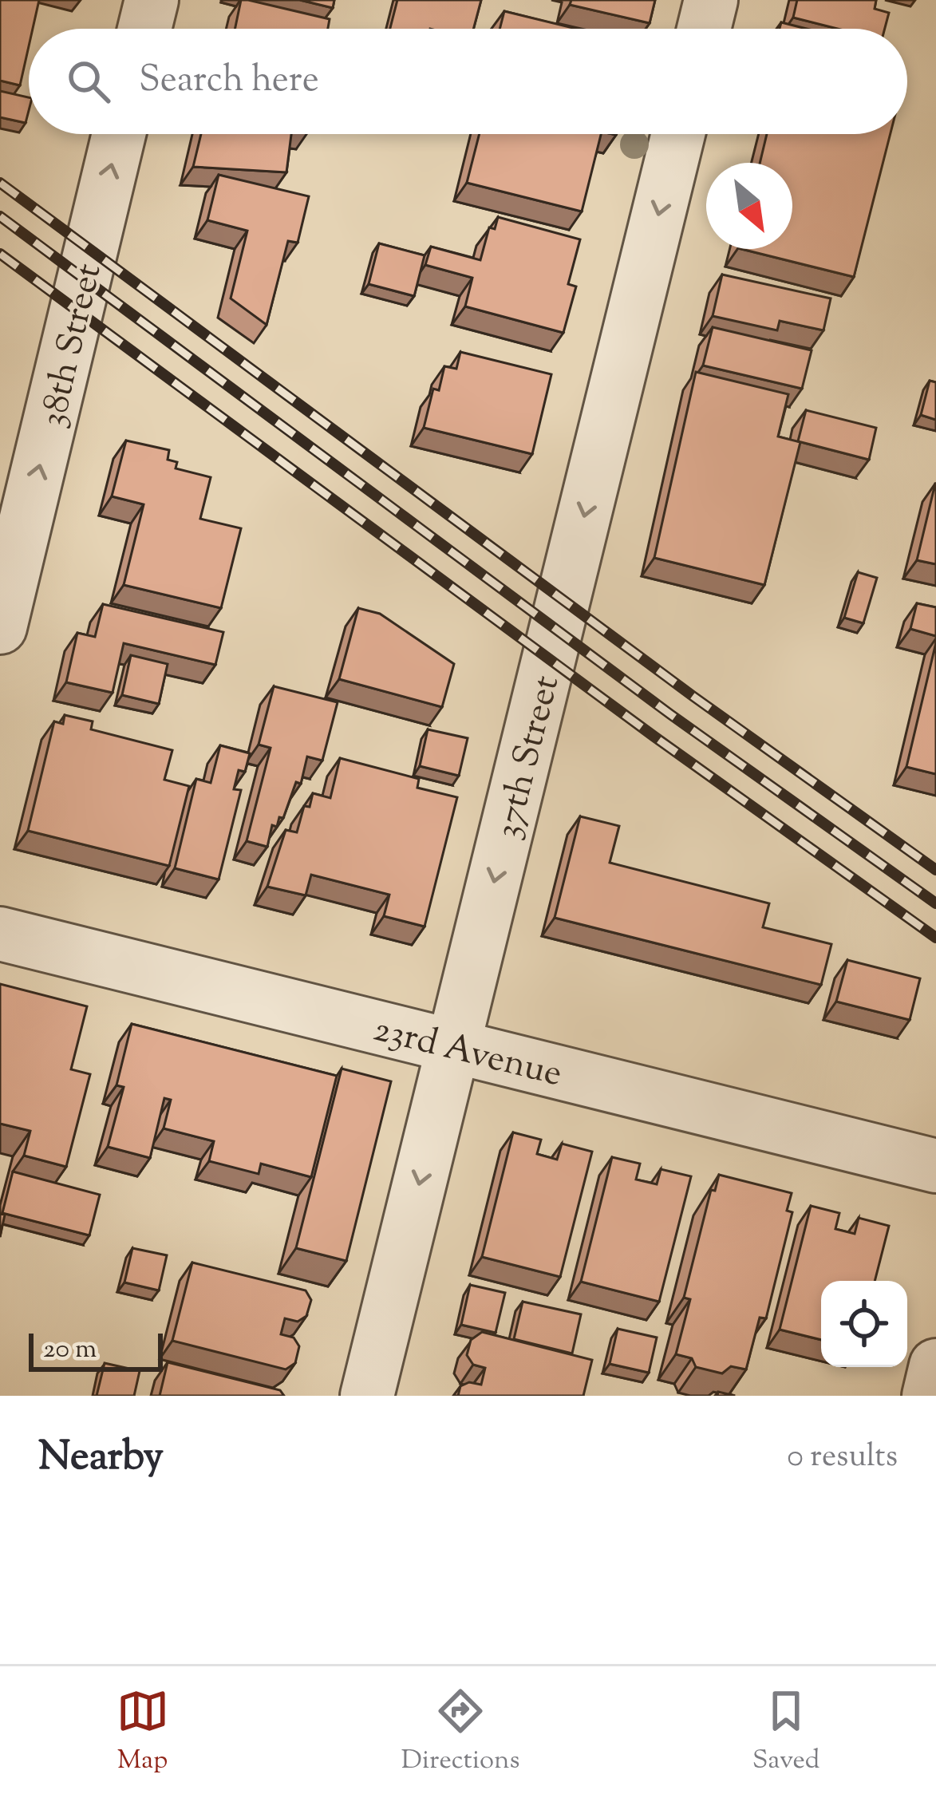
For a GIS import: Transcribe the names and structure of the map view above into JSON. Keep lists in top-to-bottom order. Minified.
{"streets":{"street":["38th Street","37th Street","23rd Avenue"]},"crossings":[["37th Street","23rd Avenue"]],"one_way":["38th Street","37th Street"],"scale_bar":"20 m","north":"bottom right","page":{"search":"Search here","scale":"20 m","heading":["Nearby","0 results"],"nav":["Map","Directions","Saved"]}}
